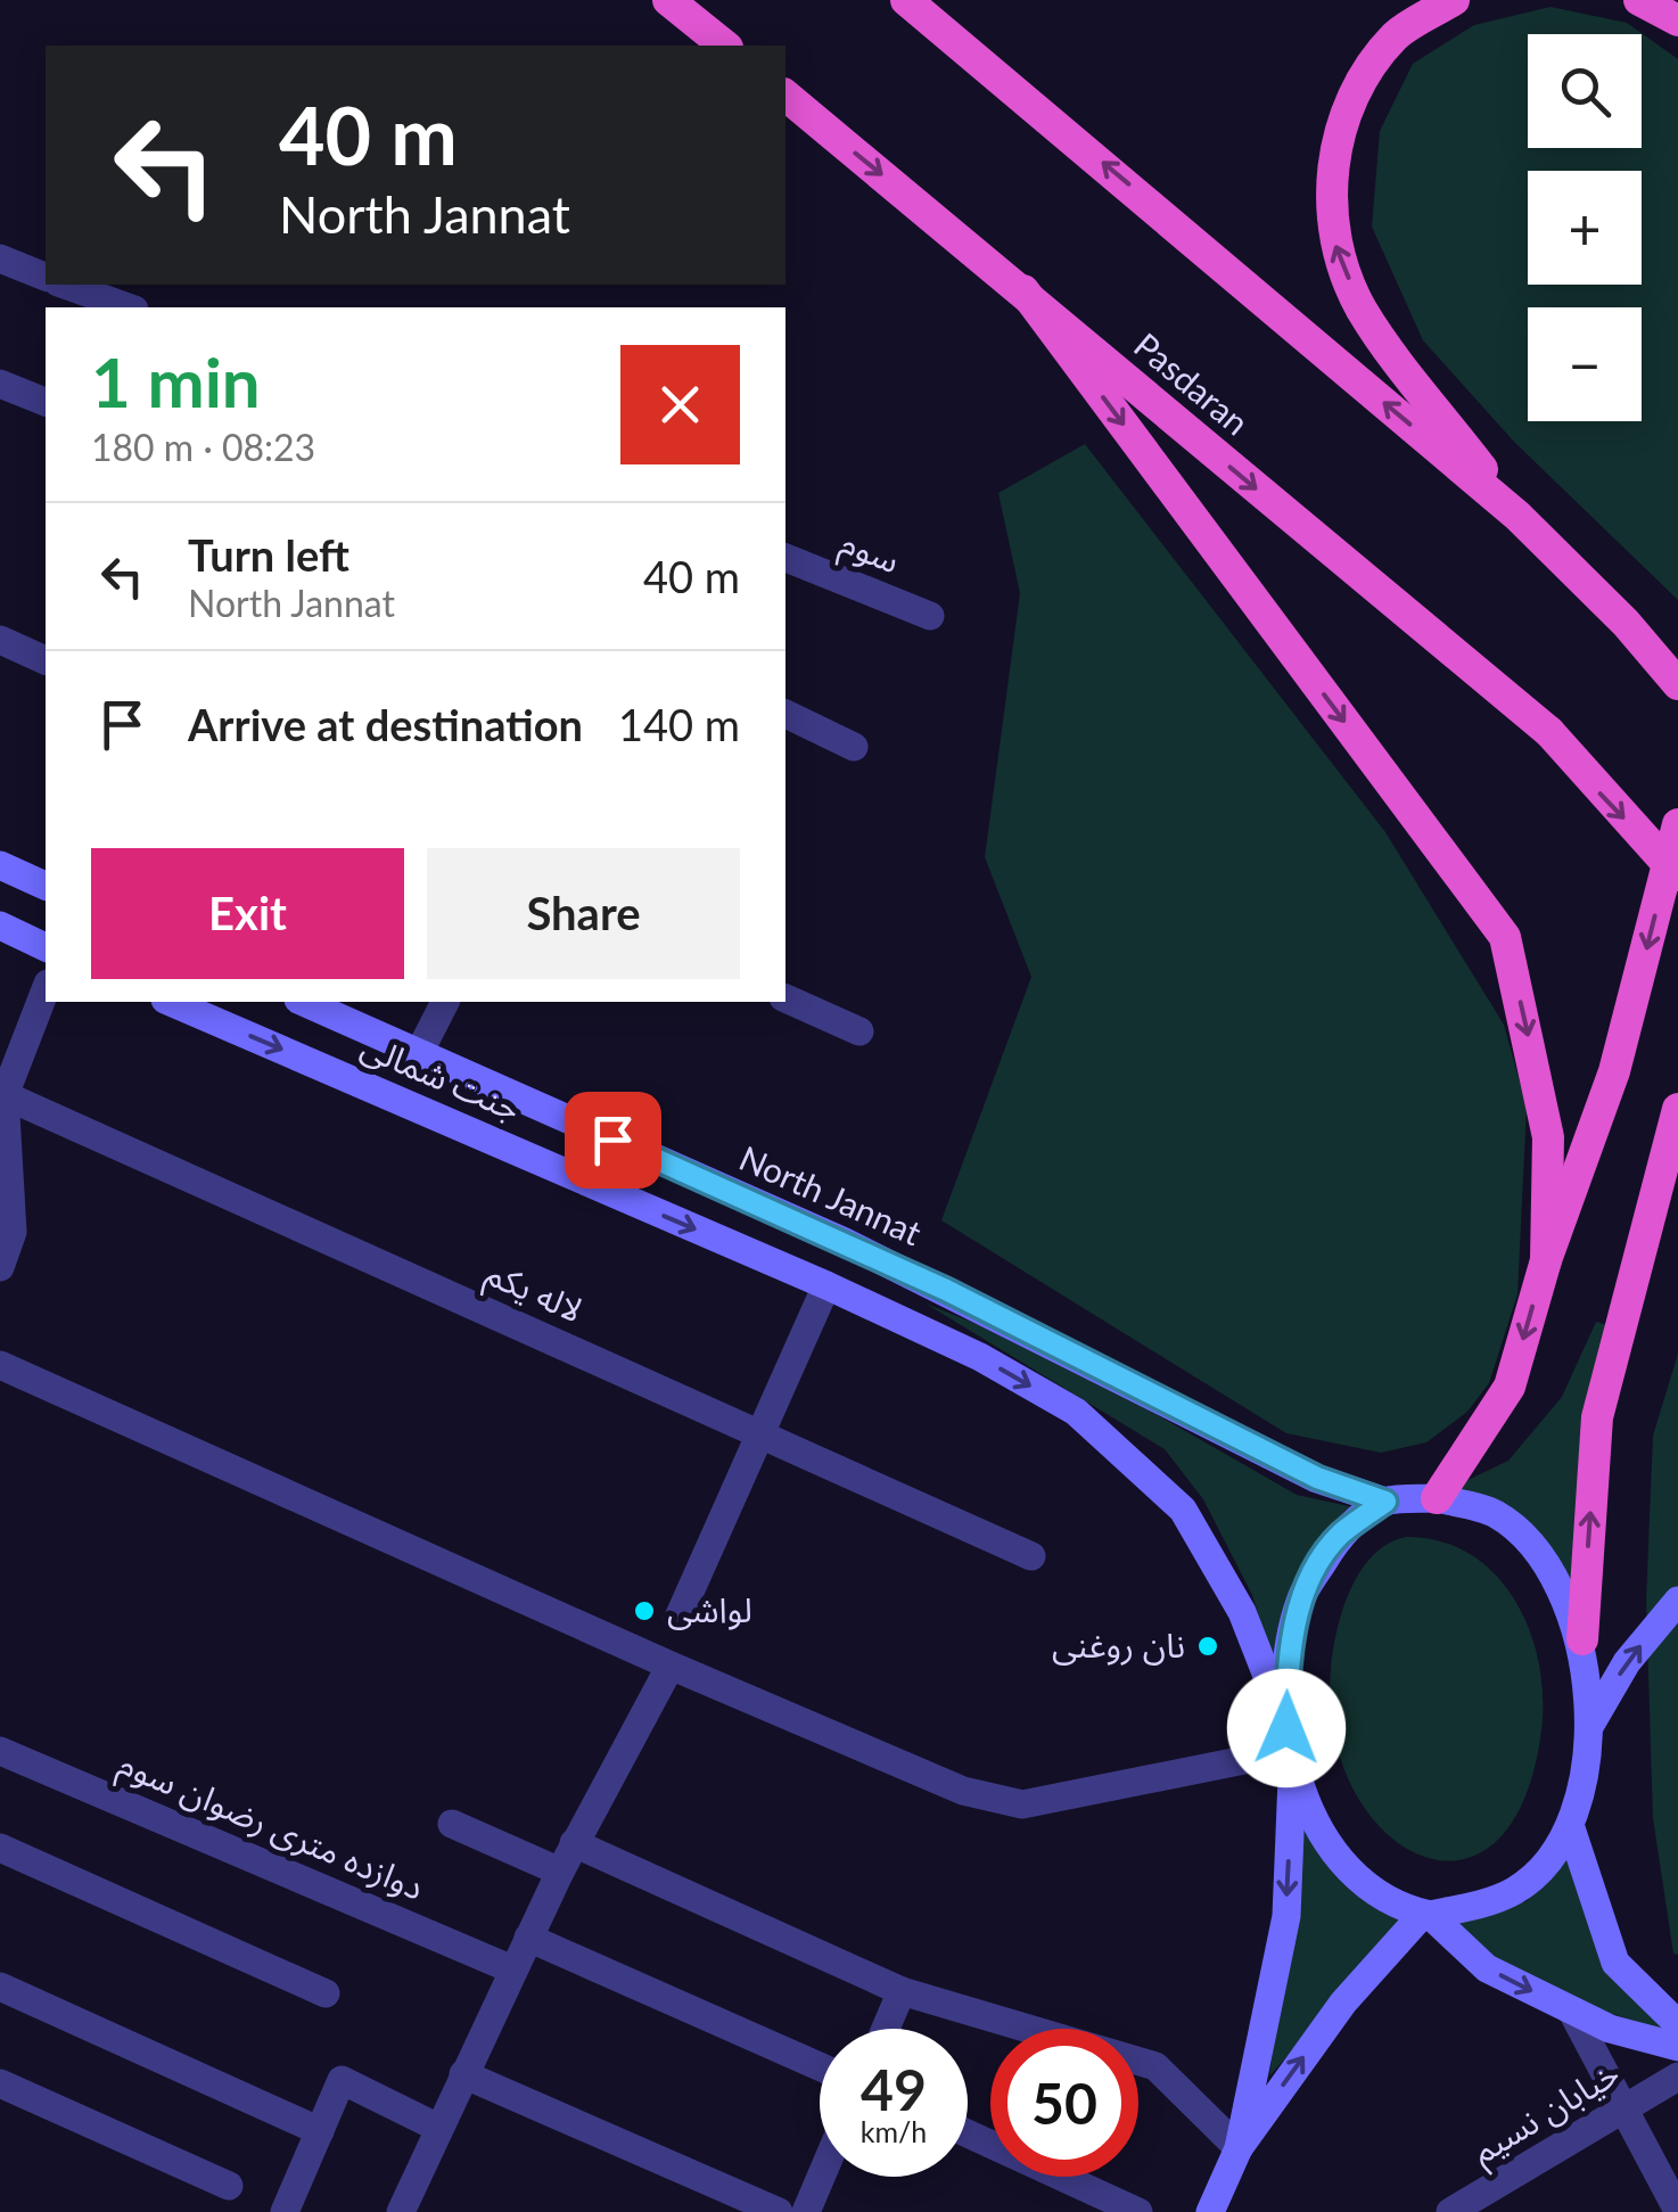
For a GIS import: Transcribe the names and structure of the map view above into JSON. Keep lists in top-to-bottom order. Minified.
{"streets":{"highway":["Pasdaran"],"main road":["جنت شمالی","North Jannat"],"street":["سوم","لاله یکم","دوازده متری رضوان سوم","خیابان نسیم"]},"crossings":[["جنت شمالی","North Jannat"]],"one_way":["جنت شمالی"],"places":["لواشی","نان روغنی"],"page":{"map_buttons":["+","−"],"turn":["40 m","North Jannat"],"heading":["1 min","180 m · 08:23"],"list":[{"name":"Turn left","note":"North Jannat","value":"40 m"},{"name":"Arrive at destination","value":"140 m"}],"buttons":["Exit","Share"],"speed":"49 km/h","limit":"50"}}
